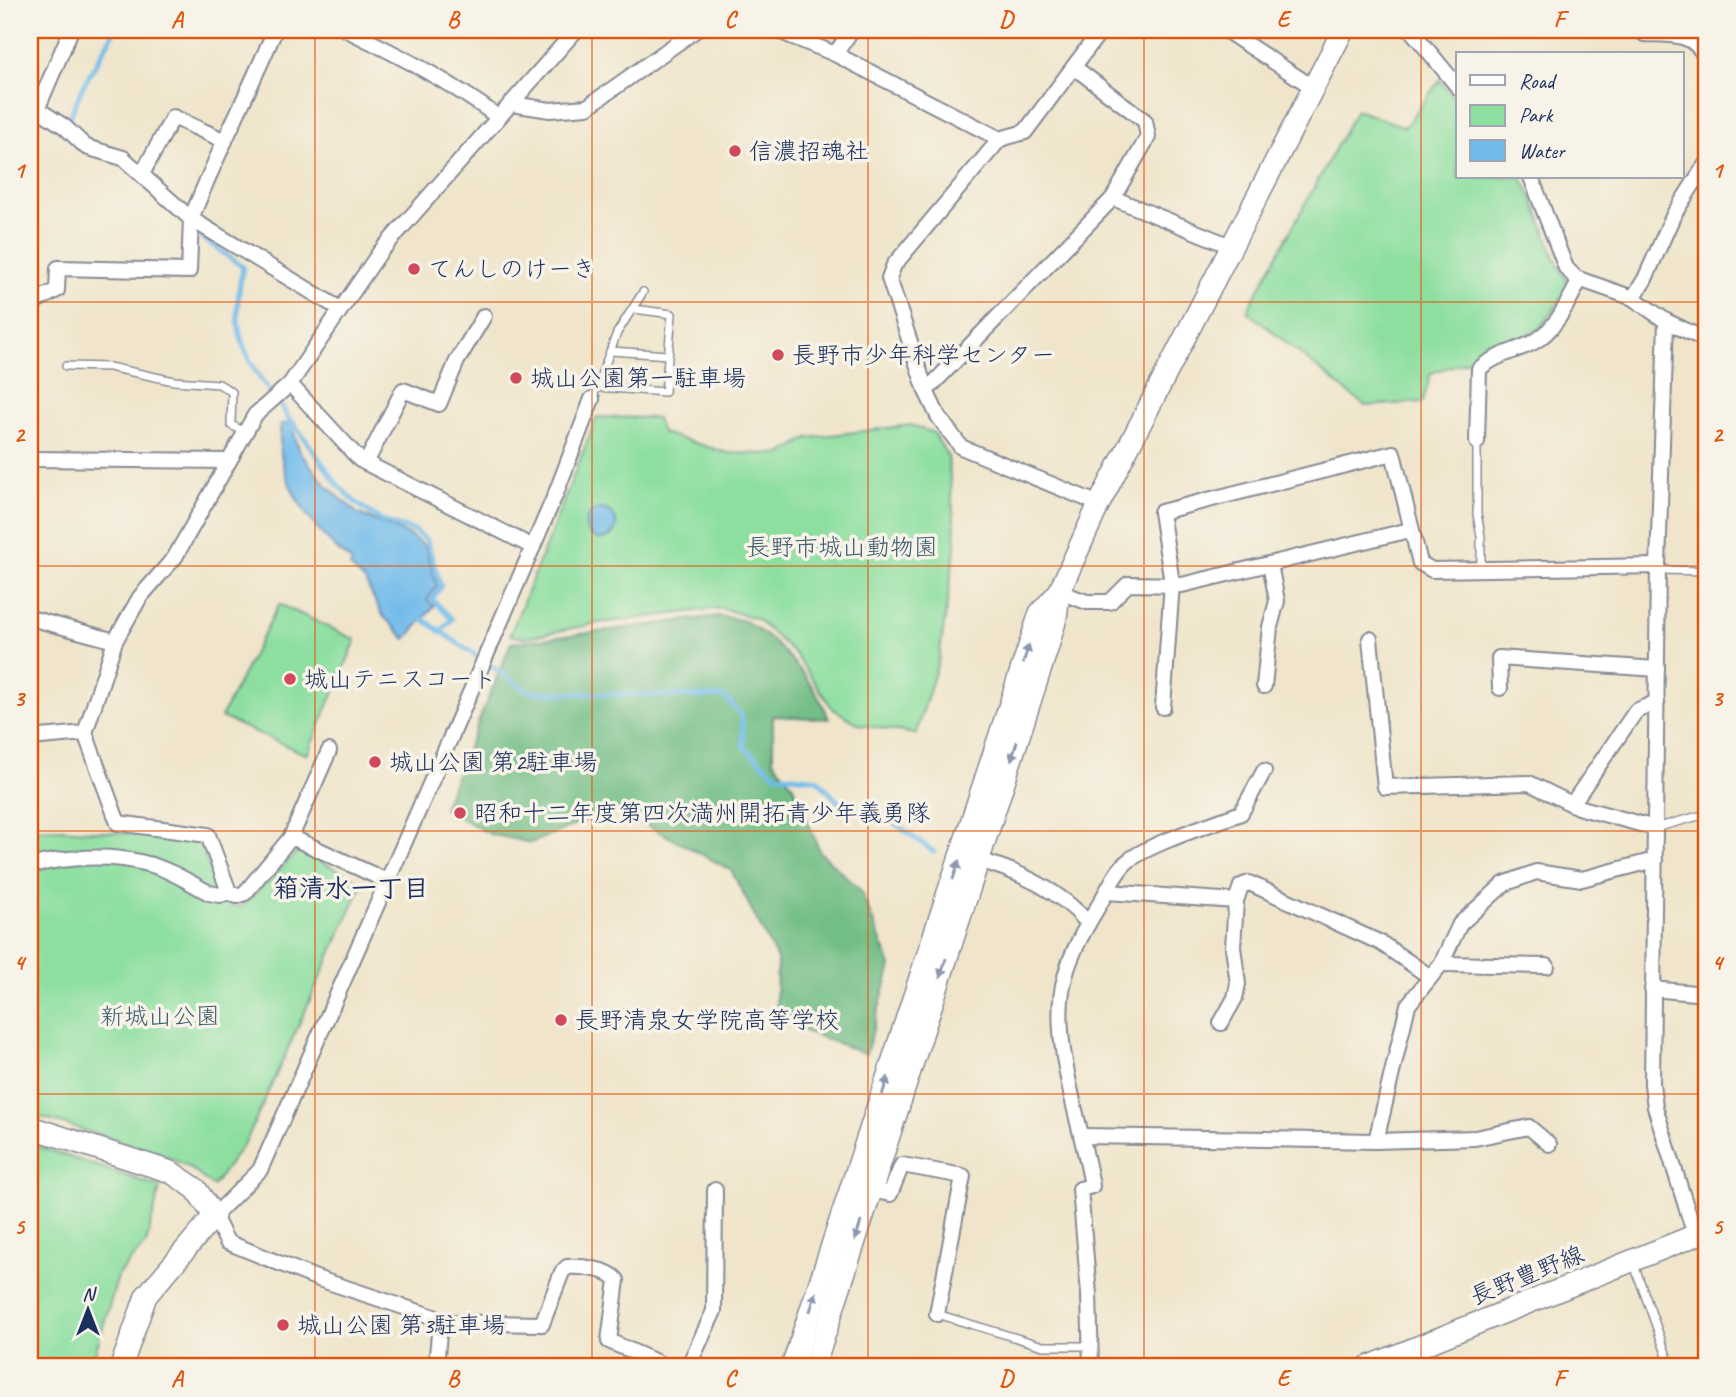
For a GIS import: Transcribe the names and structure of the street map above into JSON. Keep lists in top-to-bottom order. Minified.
{"streets":{"street":["長野豊野線"]},"districts":["箱清水一丁目"],"parks":["長野市城山動物園","新城山公園"],"places":["信濃招魂社","てんしのけーき","長野市少年科学センター","城山公園第一駐車場","城山テニスコート","城山公園 第2駐車場","昭和十二年度第四次満州開拓青少年義勇隊","長野清泉女学院高等学校","城山公園 第3駐車場"],"legend":["Road","Park","Water"],"north":"top","grid":{"columns":["A","B","C","D","E","F"],"rows":["1","2","3","4","5"]}}
